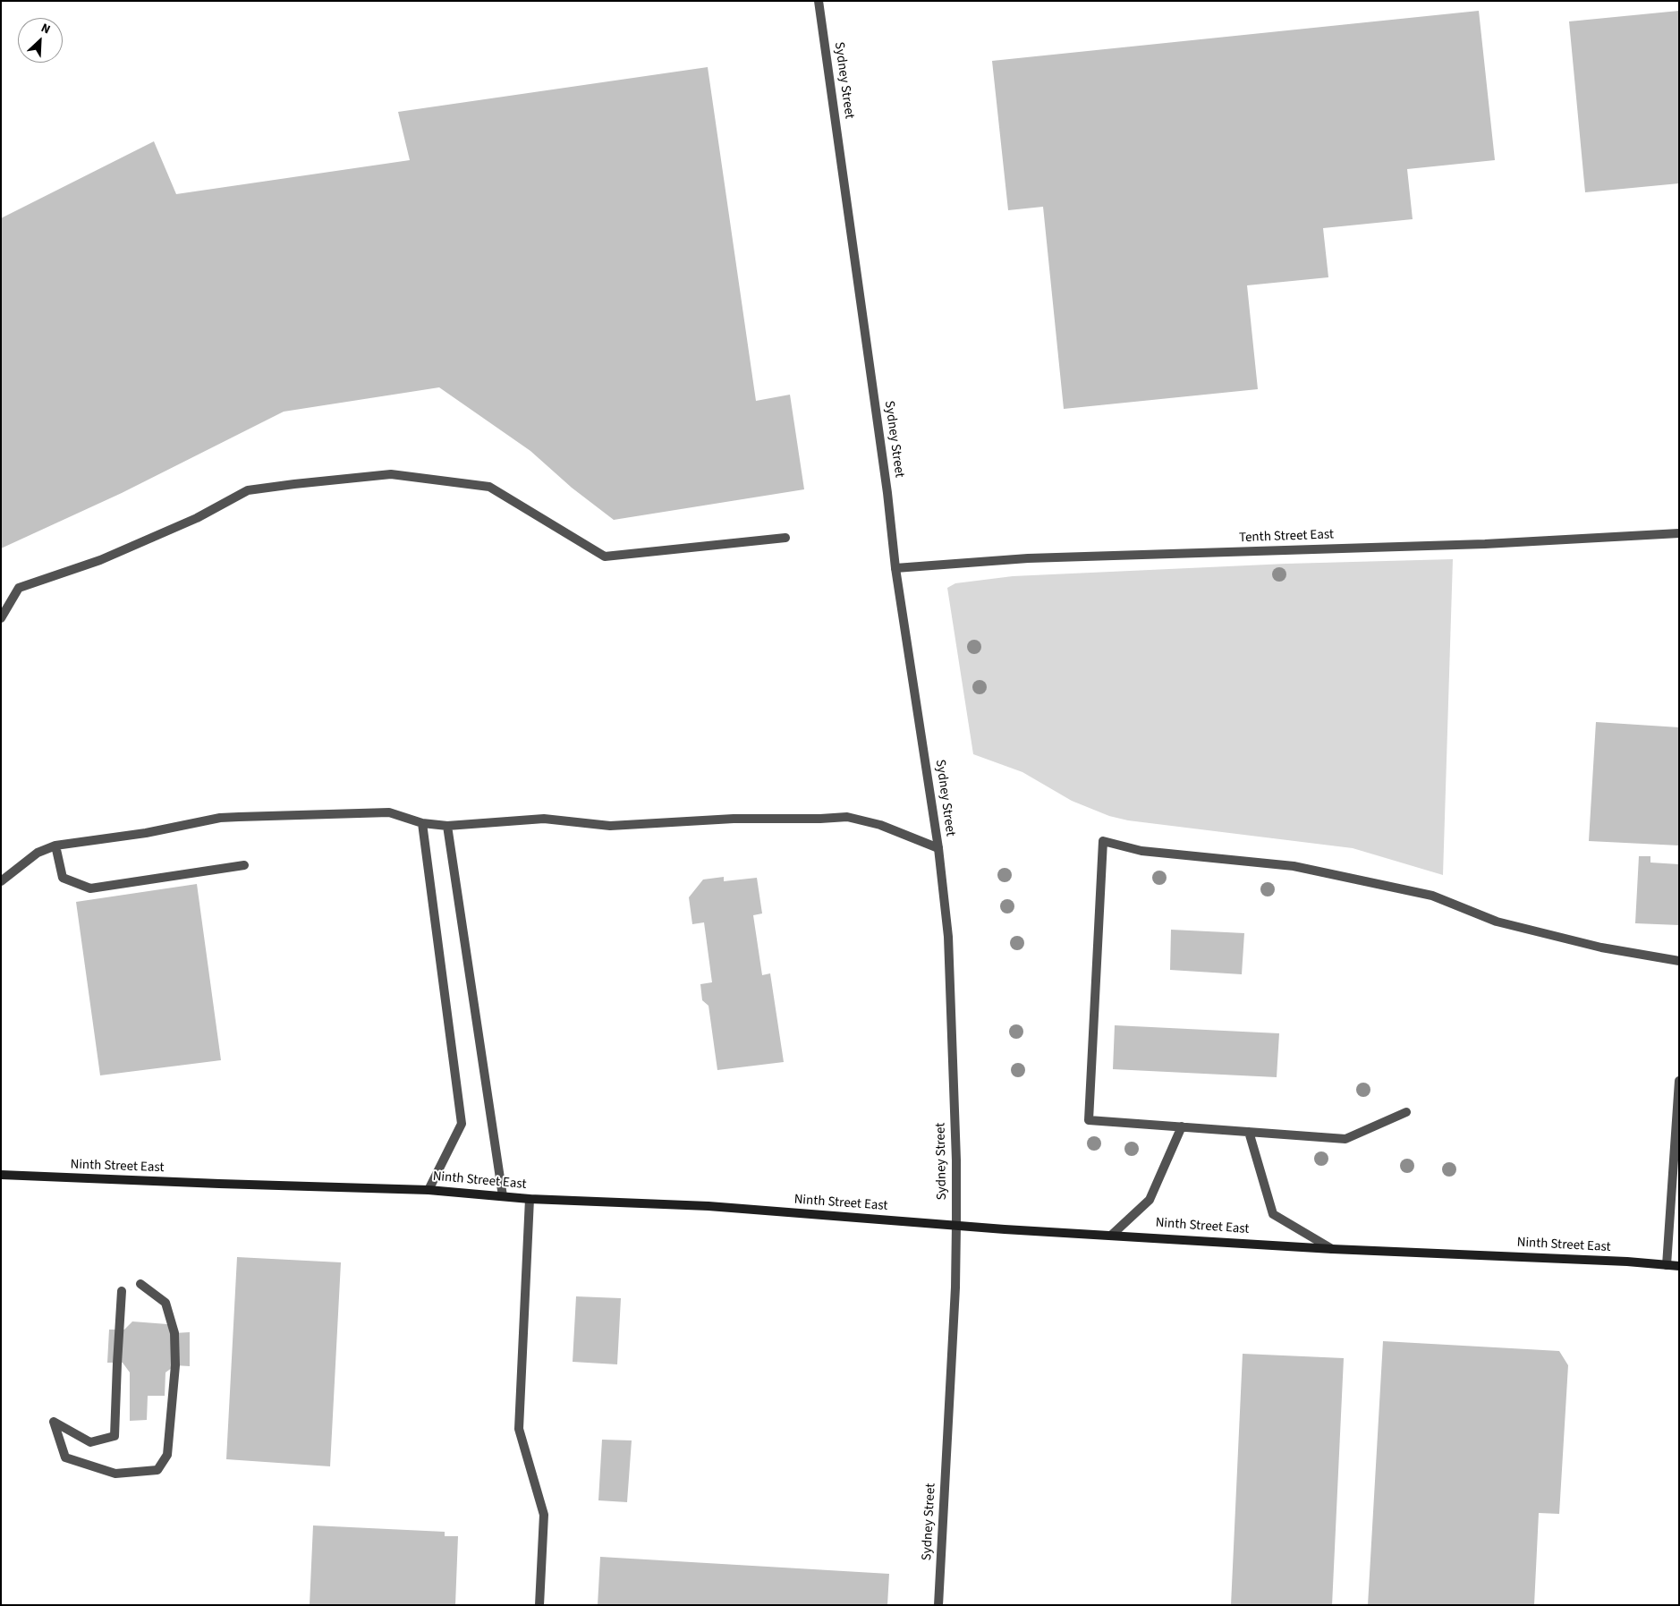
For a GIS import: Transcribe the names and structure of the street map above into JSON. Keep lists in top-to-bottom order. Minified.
{"streets":{"main road":["Ninth Street East"],"street":["Sydney Street","Tenth Street East"]},"crossings":[["Sydney Street","Tenth Street East"],["Sydney Street","Ninth Street East"]],"north":"top right"}
